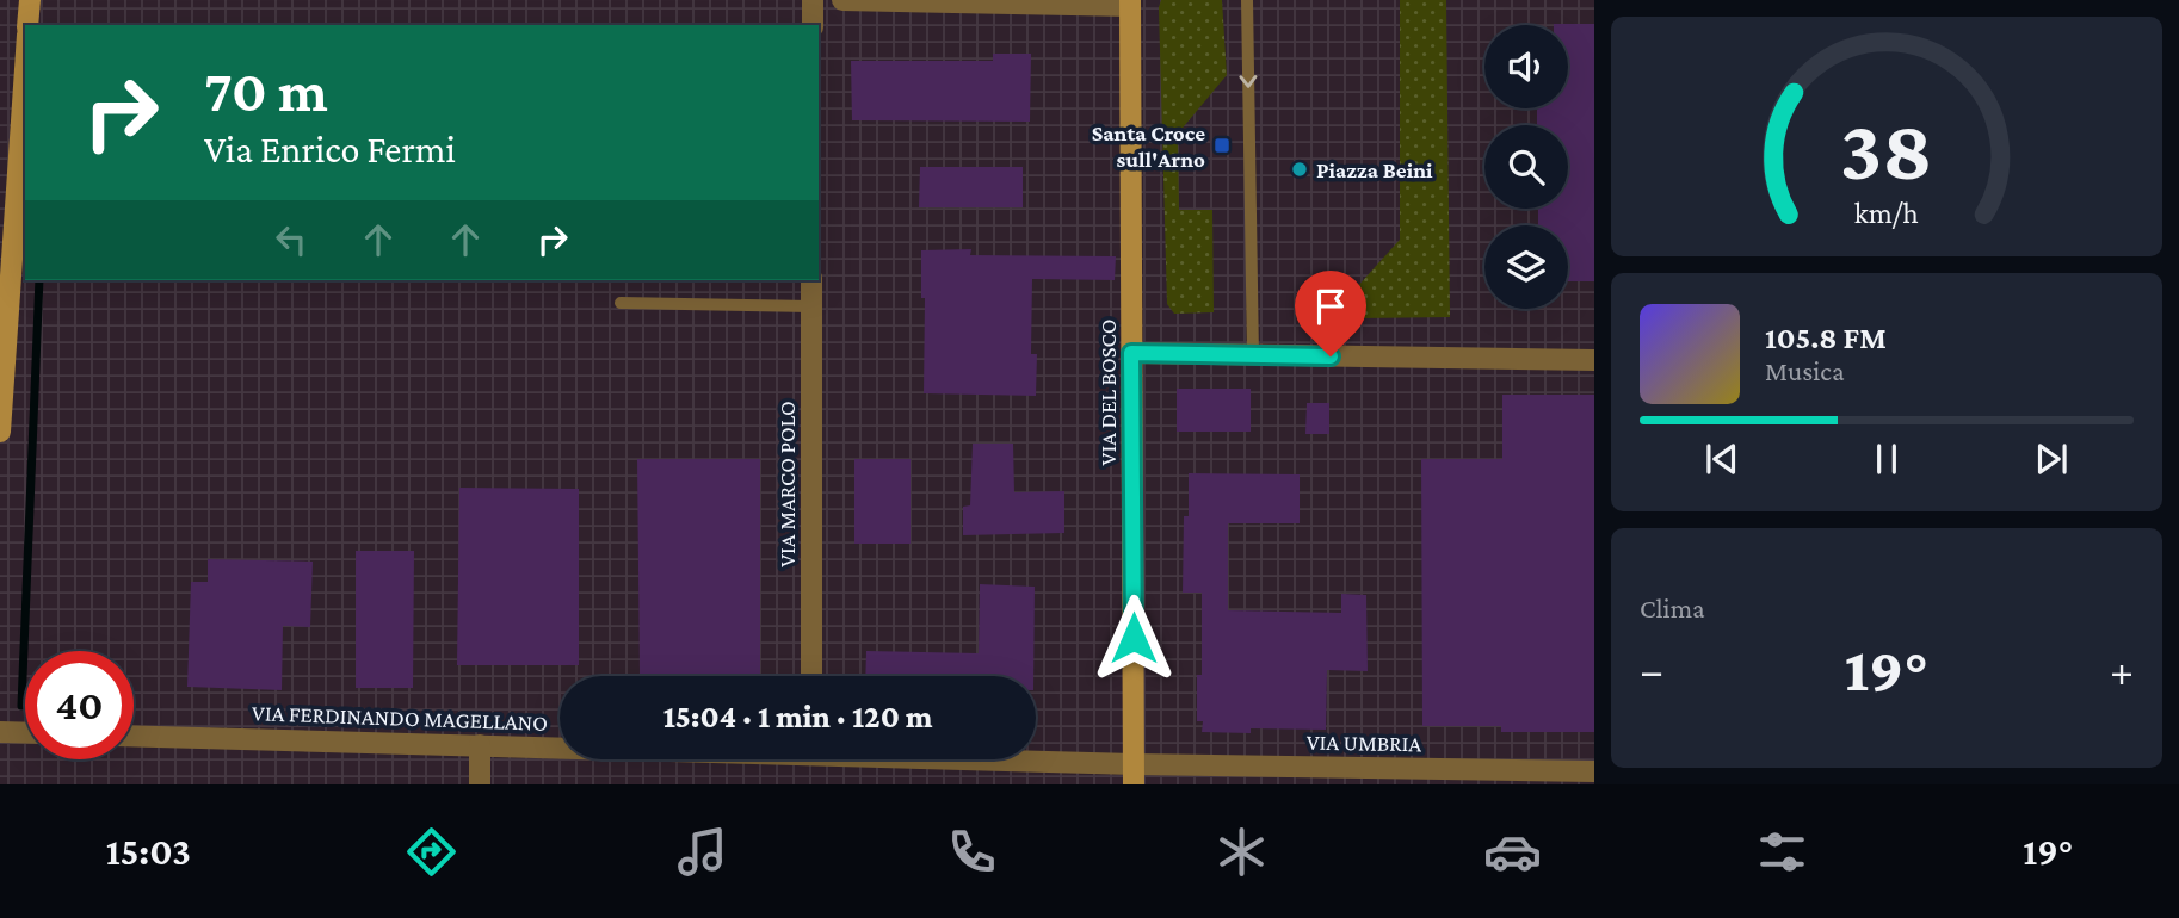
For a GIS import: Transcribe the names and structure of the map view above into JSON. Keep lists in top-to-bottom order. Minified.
{"streets":{"street":["VIA DEL BOSCO","VIA MARCO POLO","VIA FERDINANDO MAGELLANO","VIA UMBRIA"]},"crossings":[["VIA DEL BOSCO","VIA FERDINANDO MAGELLANO"],["VIA DEL BOSCO","VIA UMBRIA"],["VIA FERDINANDO MAGELLANO","VIA UMBRIA"]],"places":{"transit":["Santa Croce sull'Arno"],"other":["Piazza Beini"]},"page":{"turn":["70 m","Via Enrico Fermi"],"song":["105.8 FM","Musica"],"tile":"Clima","heat":["−","19°","+"],"limit":"40","trip":"15:04 · 1 min · 120 m","tabs":["15:03","19°"],"gauge":["38","km/h"]}}
